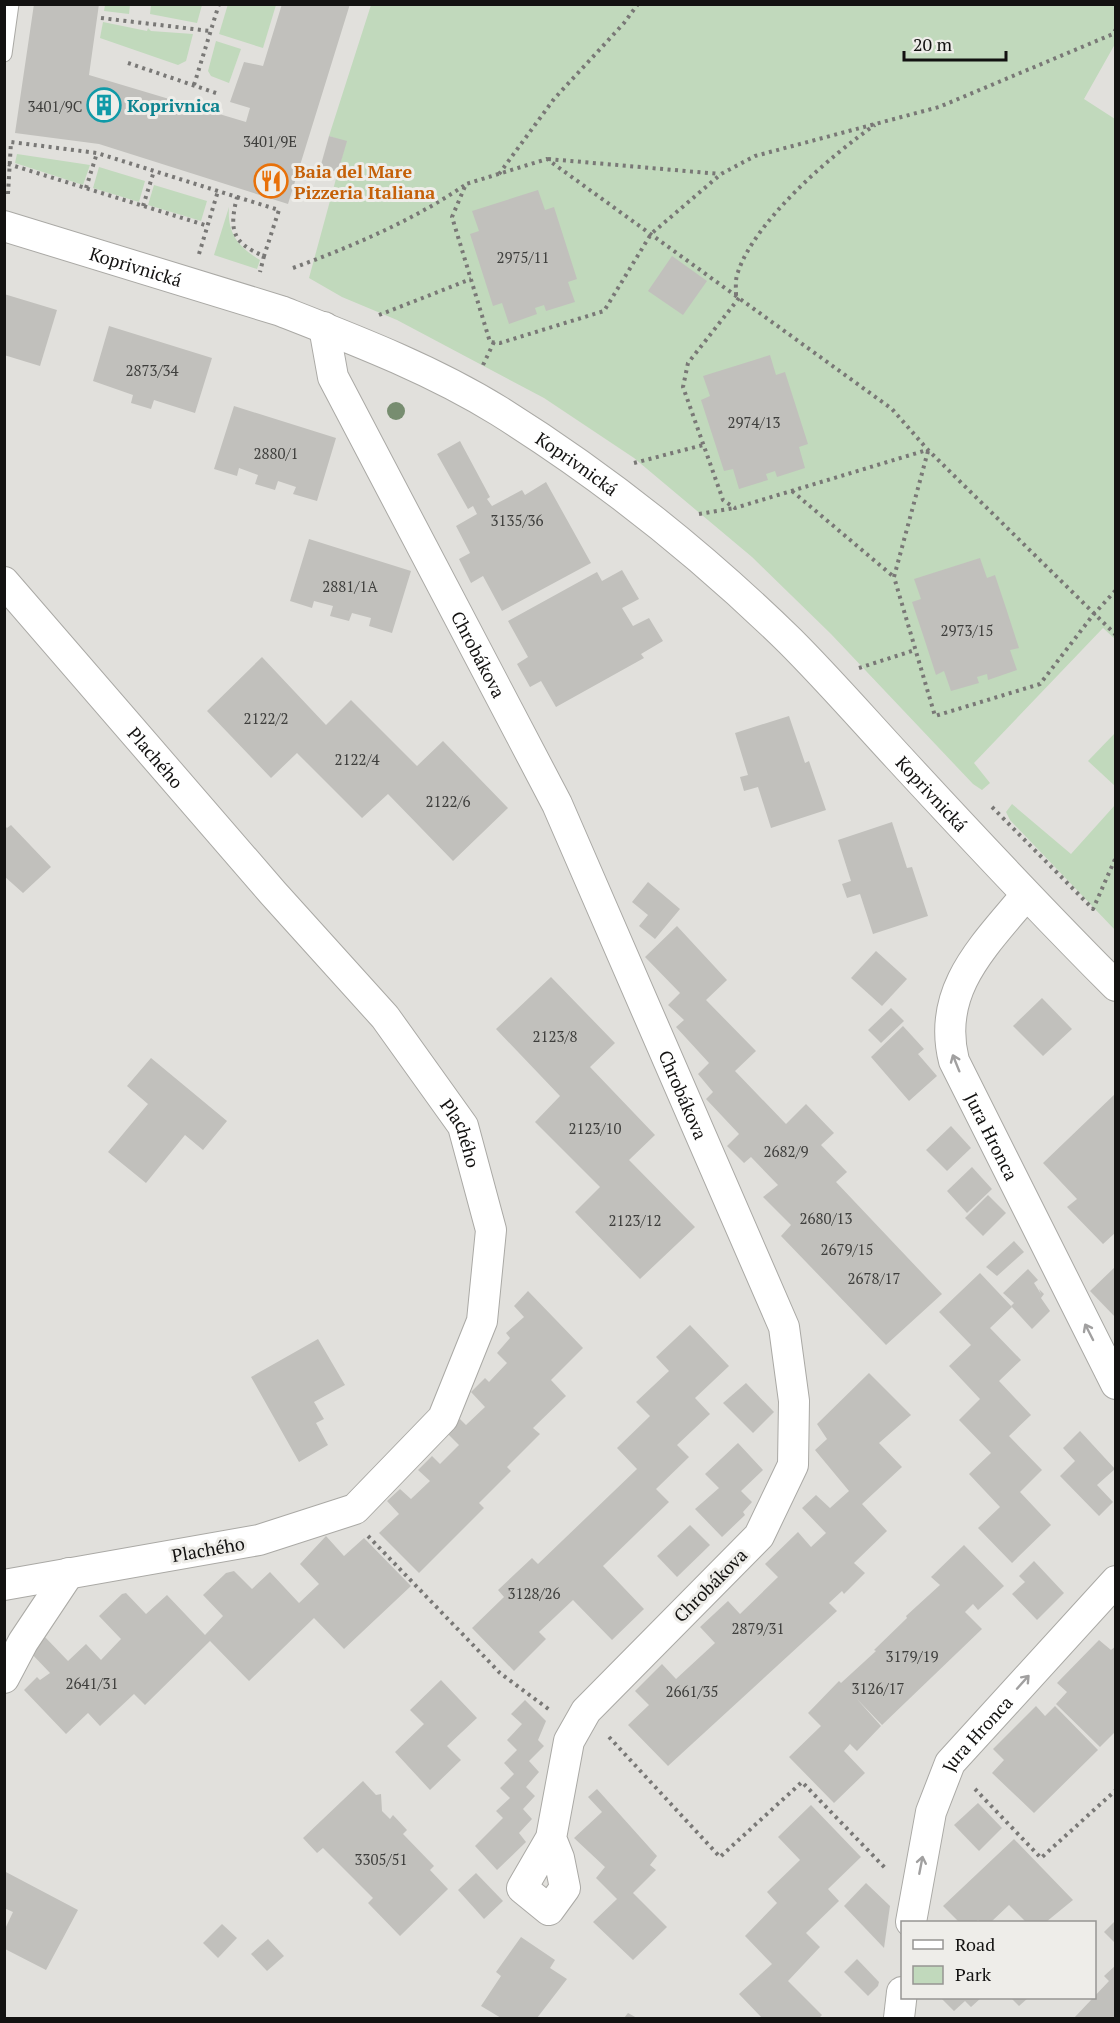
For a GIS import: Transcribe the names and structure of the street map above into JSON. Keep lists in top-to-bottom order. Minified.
{"streets":{"street":["Koprivnická","Chrobákova","Plachého","Jura Hronca"]},"crossings":[["Koprivnická","Chrobákova"],["Koprivnická","Jura Hronca"]],"one_way":["Jura Hronca"],"places":{"building":["Koprivnica"],"restaurant":["Baia del Mare Pizzeria Italiana"]},"house_numbers":["3401/9C","3401/9E","2975/11","2873/34","2974/13","2880/1","3135/36","2881/1A","2973/15","2122/2","2122/4","2122/6","2123/8","2123/10","2682/9","2680/13","2123/12","2679/15","2678/17","3128/26","2879/31","3179/19","2641/31","3126/17","2661/35","3305/51"],"legend":["Road","Park"],"scale_bar":"20 m"}
